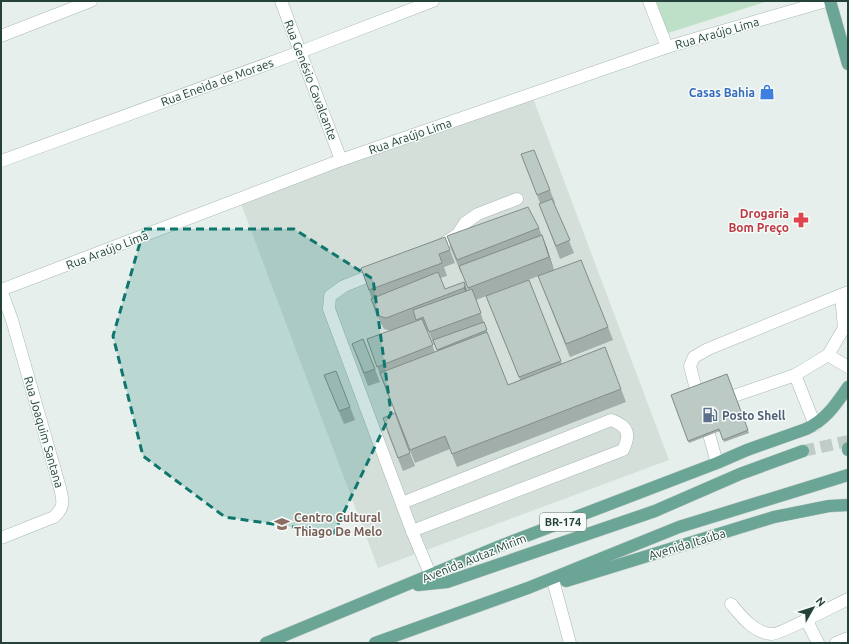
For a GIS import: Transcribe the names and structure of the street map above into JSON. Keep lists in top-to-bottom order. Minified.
{"streets":{"main road":["BR-174","Avenida Itaúba","Avenida Autaz Mirim"],"street":["Rua Araújo Lima","Rua Genésio Cavalcante","Rua Eneida de Moraes","Rua Joaquim Santana"]},"crossings":[["Rua Araújo Lima","Rua Genésio Cavalcante"],["Rua Araújo Lima","Rua Joaquim Santana"],["Rua Genésio Cavalcante","Rua Eneida de Moraes"]],"places":{"shop":["Casas Bahia"],"pharmacy":["Drogaria Bom Preço"],"fuel station":["Posto Shell"],"school or university":["Centro Cultural Thiago De Melo"]},"north":"top right"}
